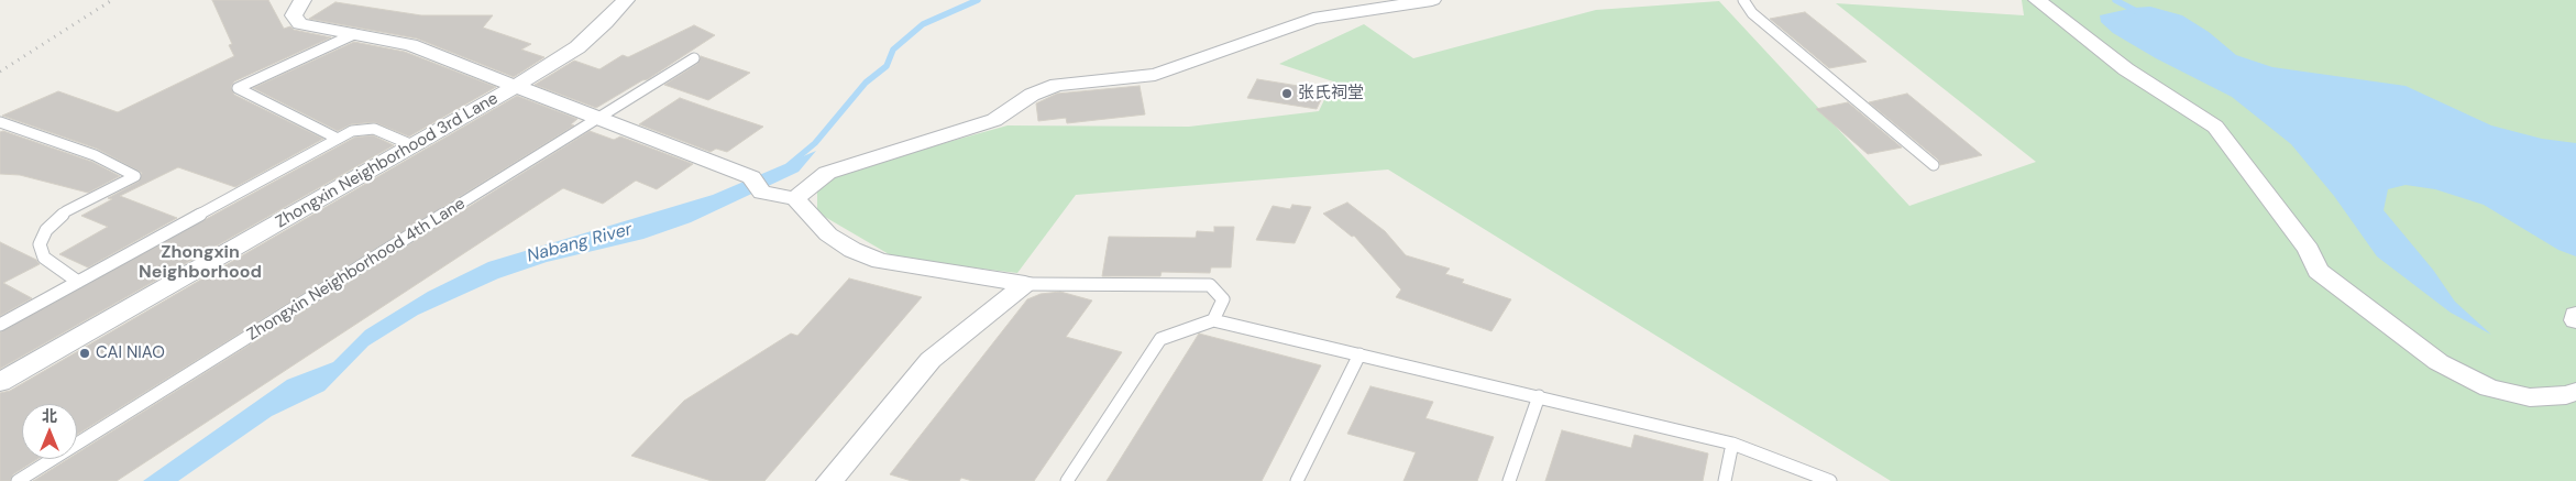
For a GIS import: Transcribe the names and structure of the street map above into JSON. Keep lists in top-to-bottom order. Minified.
{"streets":{"street":["Zhongxin Neighborhood 3rd Lane"],"lane":["Zhongxin Neighborhood 4th Lane"]},"districts":["Zhongxin Neighborhood"],"water":["Nabang River"],"places":["张氏祠堂","CAI NIAO"],"north":"top"}
